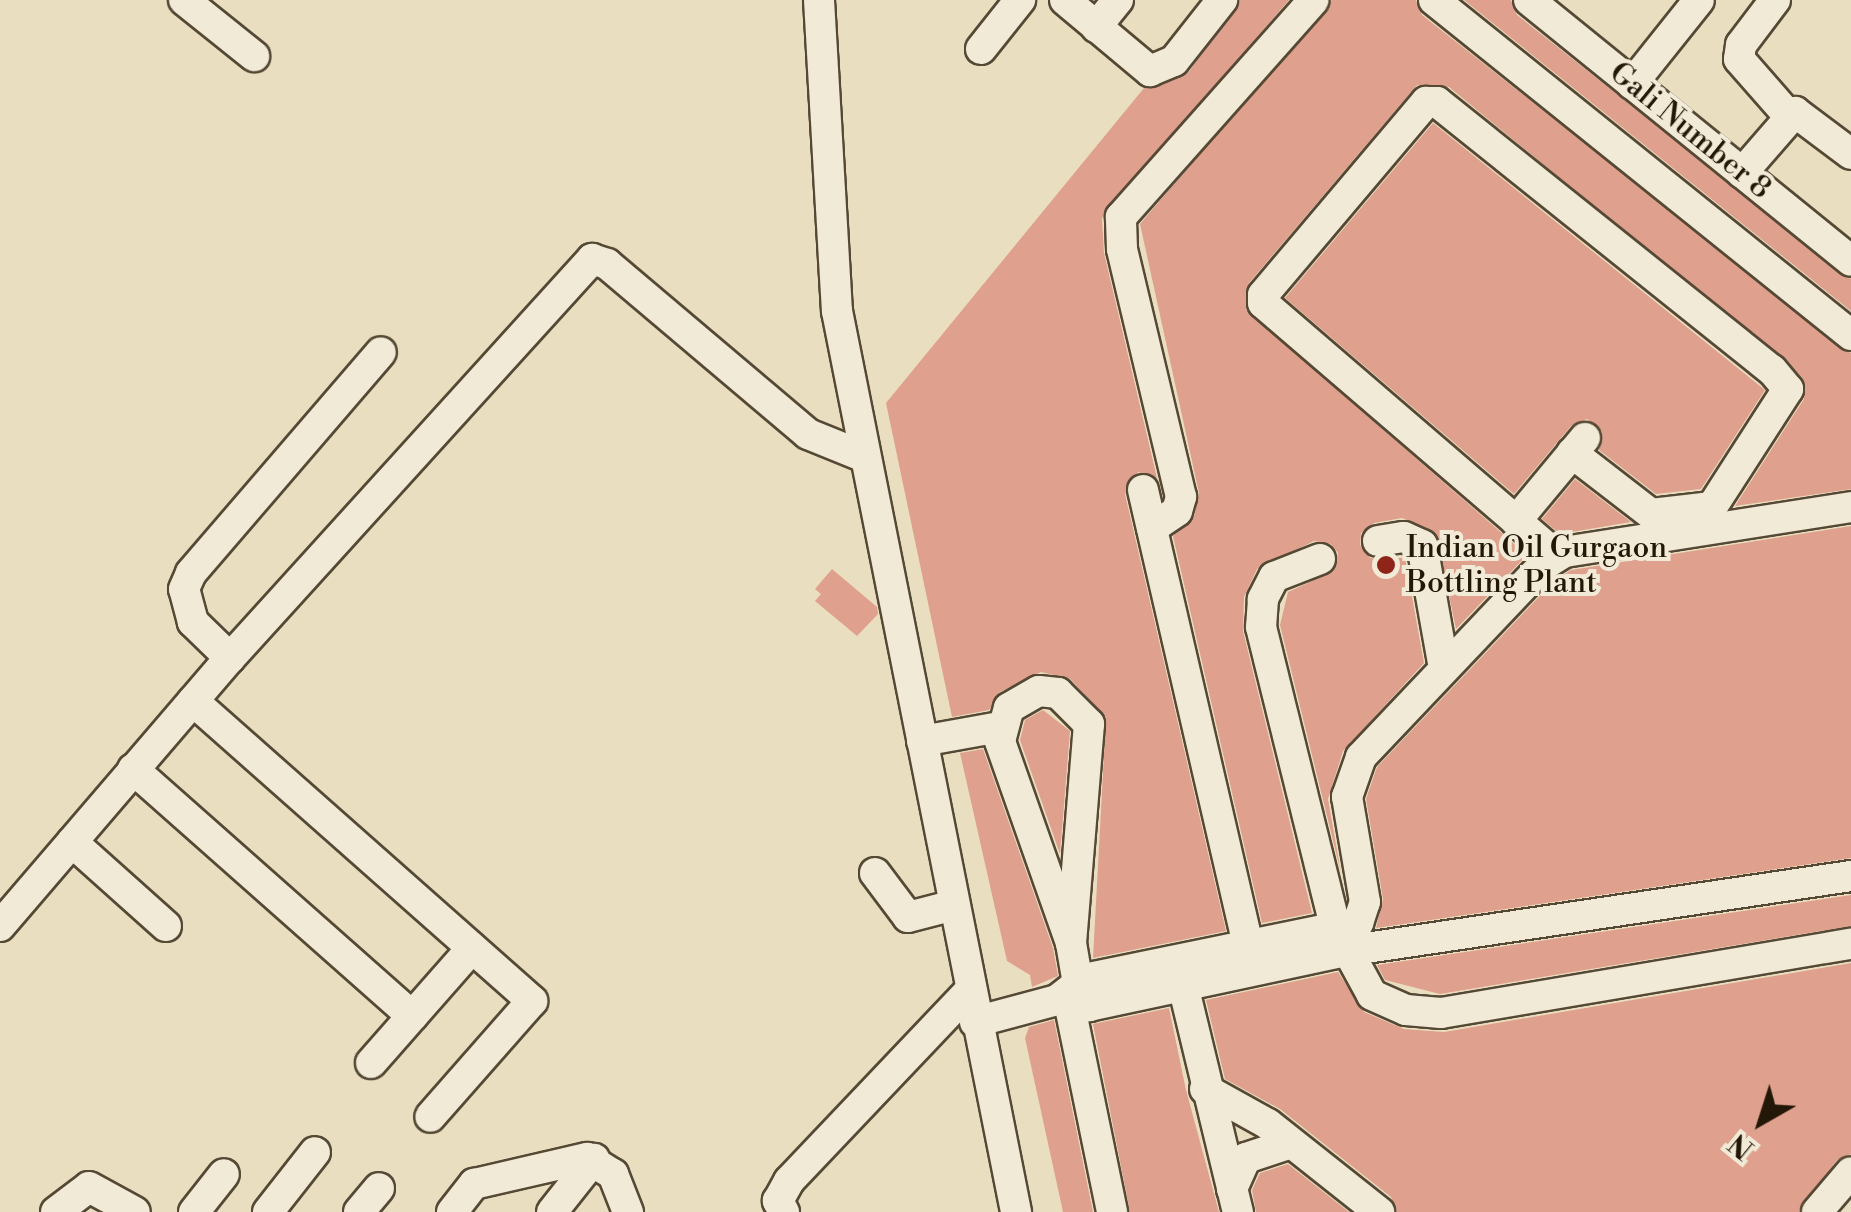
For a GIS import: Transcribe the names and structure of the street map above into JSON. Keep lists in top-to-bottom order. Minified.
{"streets":{"street":["Gali Number 8"]},"places":["Indian Oil Gurgaon Bottling Plant"],"north":"bottom left"}
